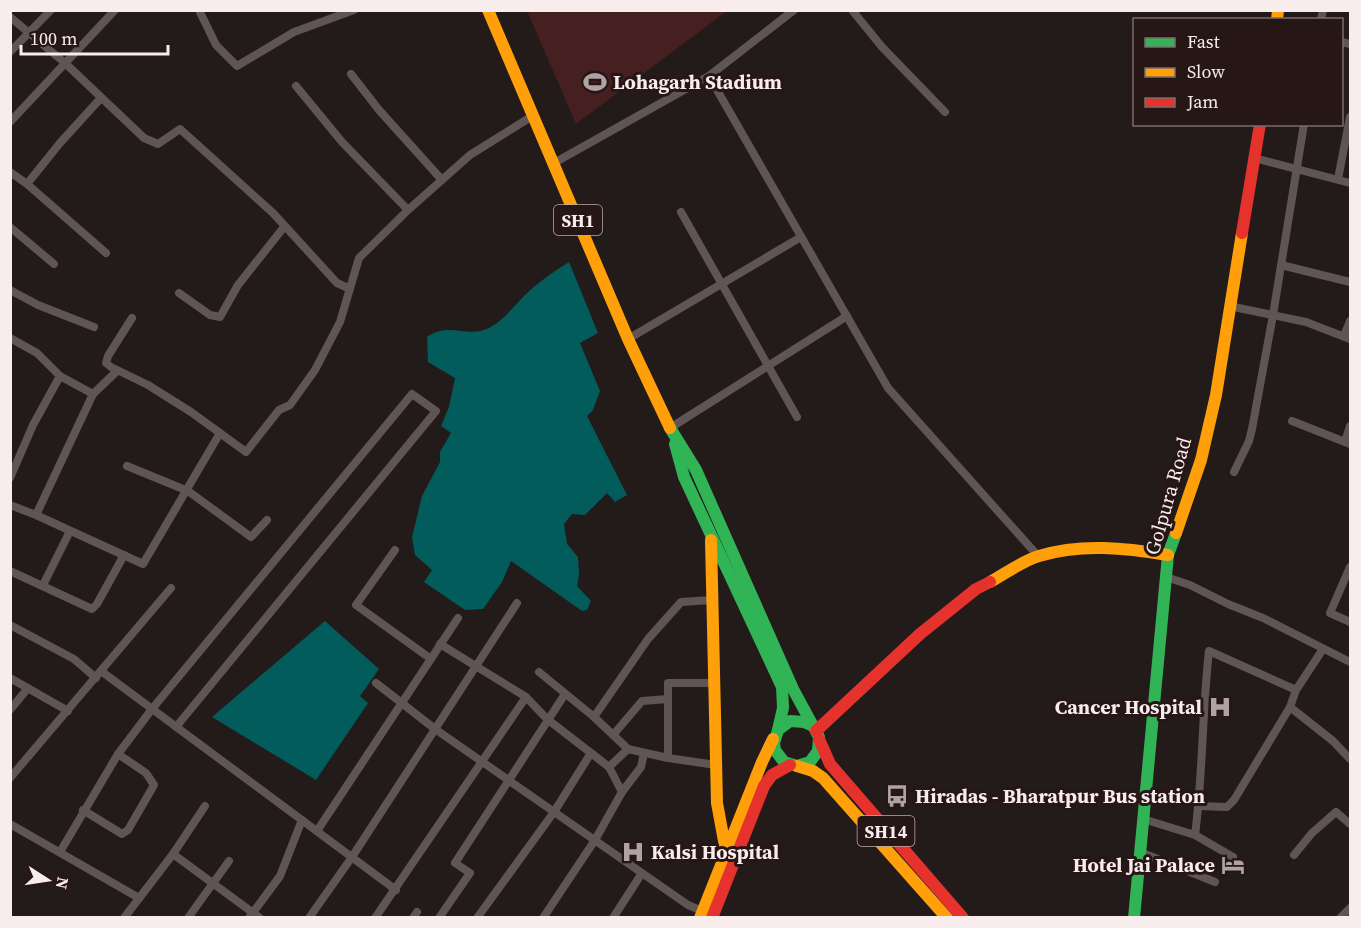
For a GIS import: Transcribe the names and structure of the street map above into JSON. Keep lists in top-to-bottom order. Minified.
{"streets":{"main road":["SH1","Golpura Road","SH14"]},"crossings":[["SH1","SH14"]],"places":{"sports":["Lohagarh Stadium"],"hospital":["Cancer Hospital","Kalsi Hospital"],"bus stop":["Hiradas - Bharatpur Bus station"],"hotel":["Hotel Jai Palace"]},"legend":["Fast","Slow","Jam"],"scale_bar":"100 m","north":"right"}
